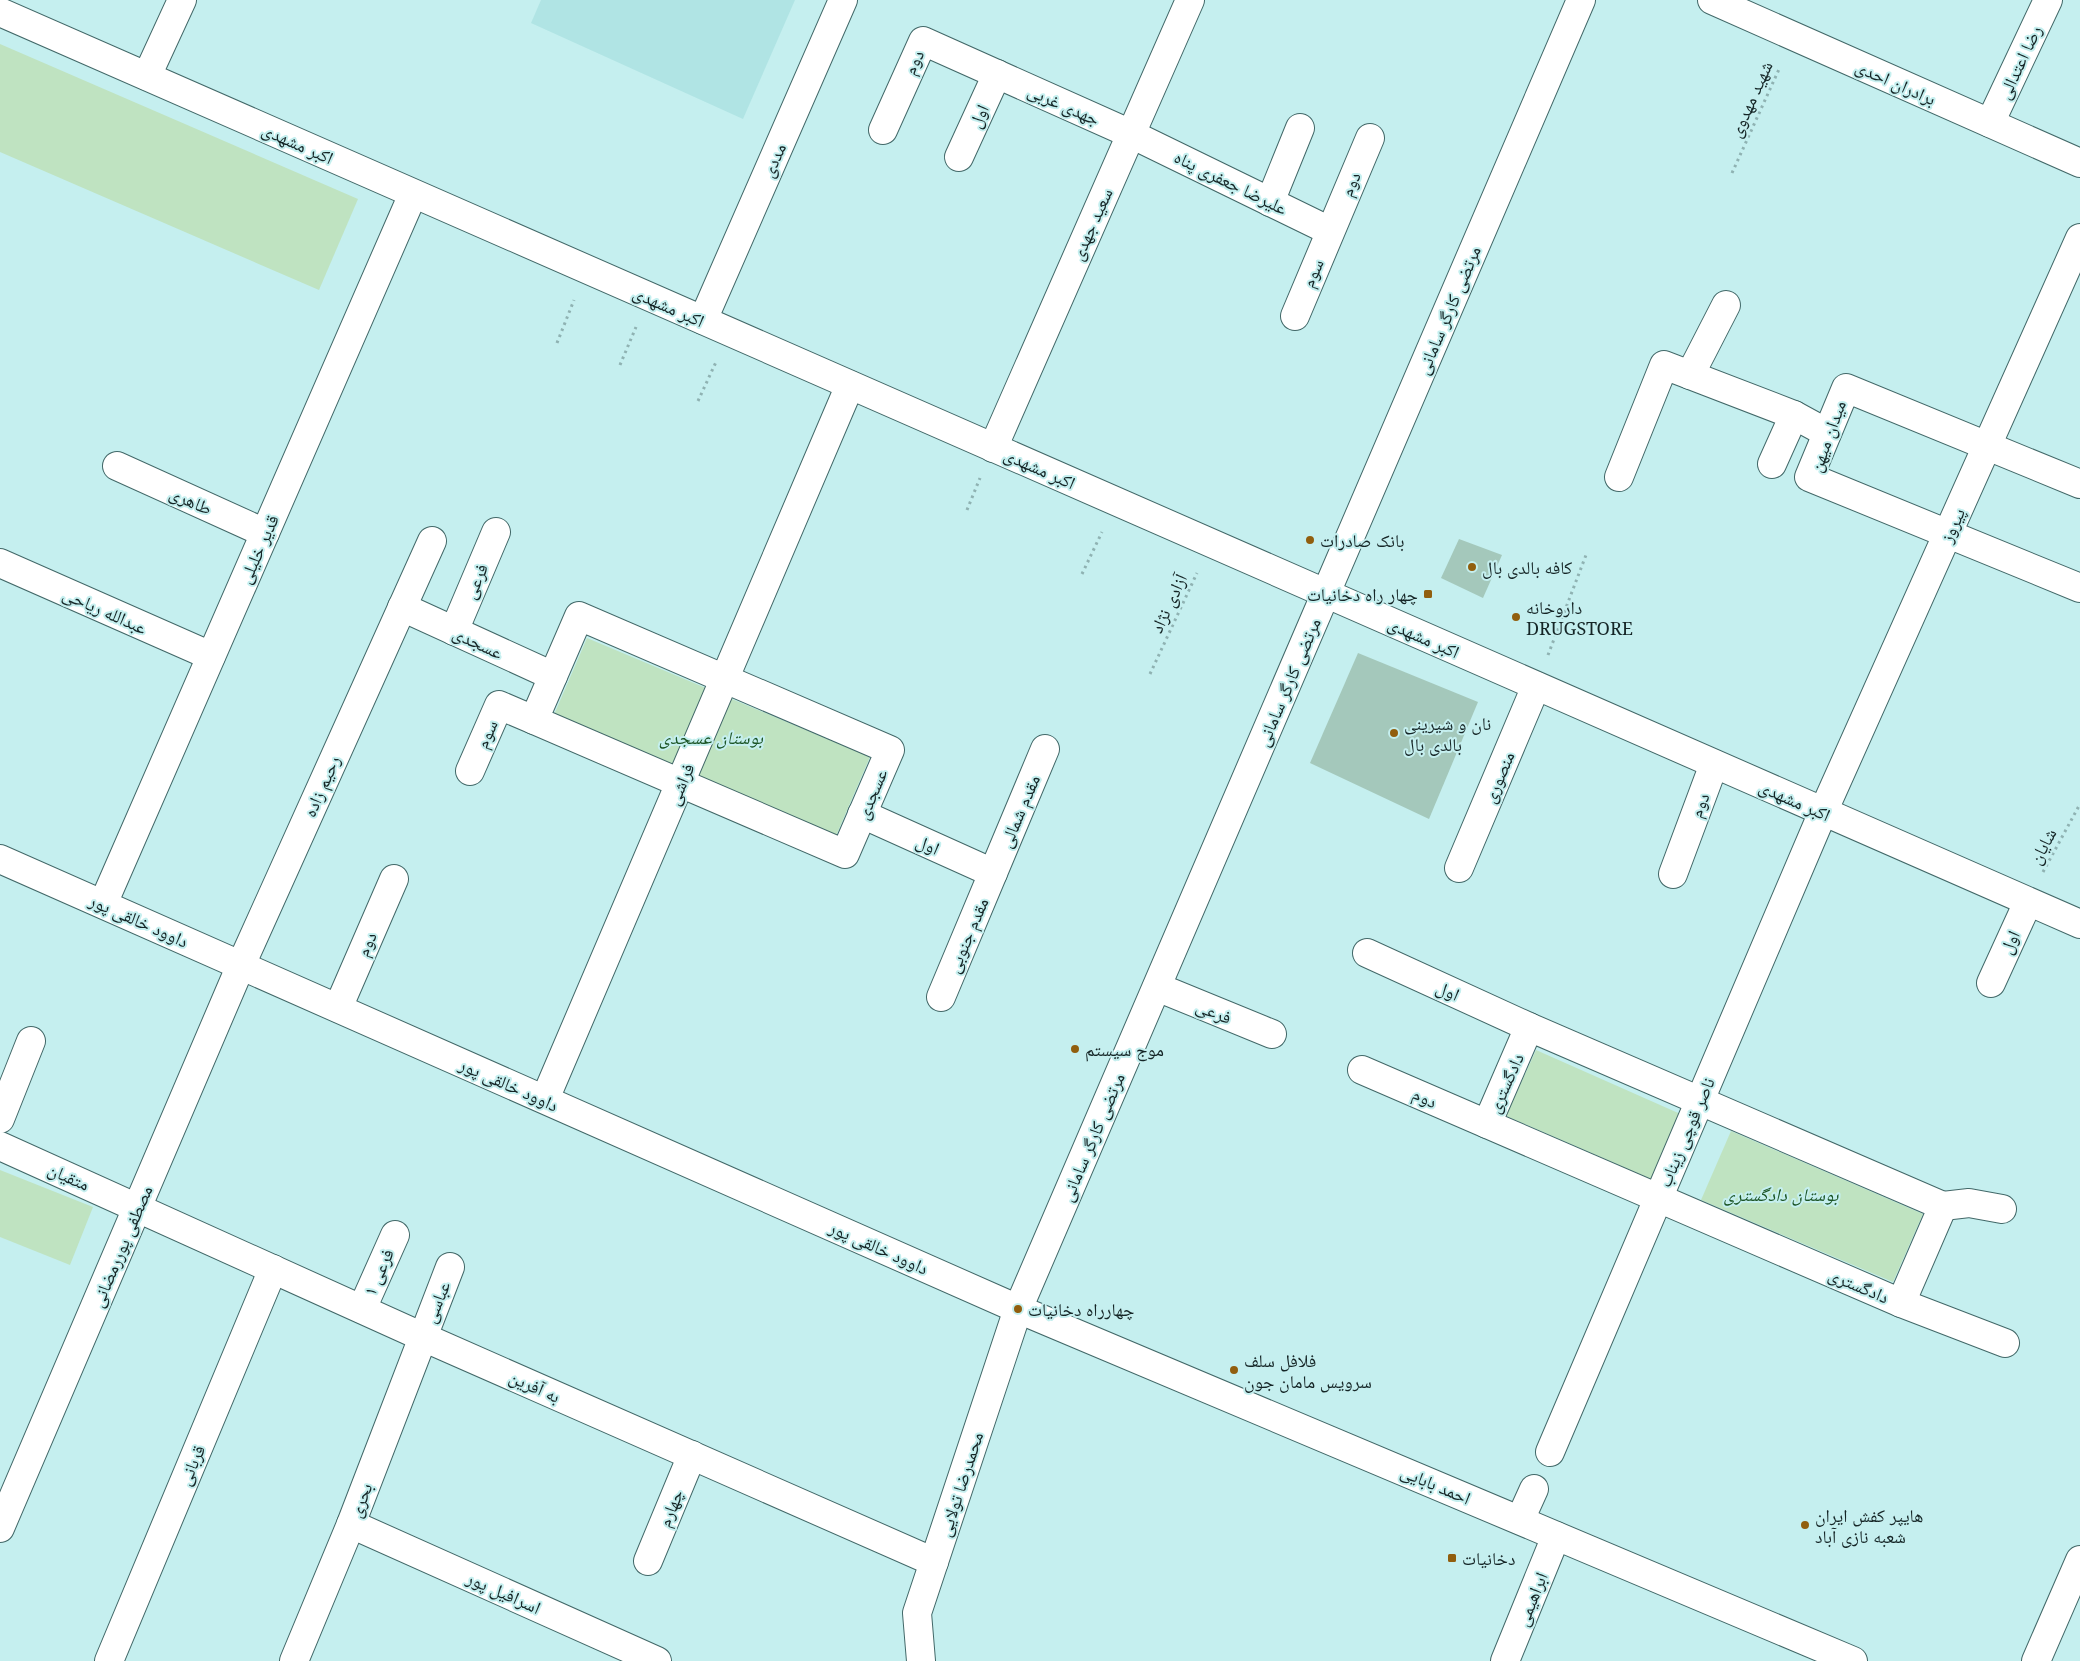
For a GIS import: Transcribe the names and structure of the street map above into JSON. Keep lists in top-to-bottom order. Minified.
{"streets":{"street":["دوم","رضا اعتدالی","برادران احدی","جهدی غربی","اول","اکبر مشهدی","مددی","علیرضا جعفری پناه","سعید جهدی","سوم","مرتضی کارگر سامانی","میدان میهن","طاهری","پیروز","قدیر خلیلی","فرعی","عبدالله ریاحی","عسجدی","منصوری","فراشی","رحیم زاده","مقدم شمالی","داوود خالقی پور","مقدم جنوبی","دادگستری","ناصر قوچی زیناب","متقیان","مصطفی پوررمضانی","فرعی ۱","عباسی","به آفرین","قربانی","محمدرضا تولایی","احمد بابایی","بحری","چهارم","اسرافیل پور","ابراهیمی"],"path":["شهید مهدوی","آزادی نژاد","شایان"]},"crossings":[["دوم","جهدی غربی"],["دوم","اول"],["دوم","اکبر مشهدی"],["دوم","علیرضا جعفری پناه"],["دوم","سوم"],["دوم","داوود خالقی پور"],["دوم","دادگستری"],["رضا اعتدالی","برادران احدی"],["برادران احدی","شهید مهدوی"],["جهدی غربی","اول"],["جهدی غربی","علیرضا جعفری پناه"],["جهدی غربی","سعید جهدی"],["اول","اکبر مشهدی"],["اول","عسجدی"],["اول","مقدم شمالی"],["اول","شایان"],["اول","مقدم جنوبی"],["اول","دادگستری"],["اکبر مشهدی","مددی"],["اکبر مشهدی","سعید جهدی"],["اکبر مشهدی","مرتضی کارگر سامانی"],["اکبر مشهدی","پیروز"],["اکبر مشهدی","قدیر خلیلی"],["اکبر مشهدی","آزادی نژاد"],["اکبر مشهدی","منصوری"],["اکبر مشهدی","فراشی"],["اکبر مشهدی","شایان"],["اکبر مشهدی","ناصر قوچی زیناب"],["علیرضا جعفری پناه","سعید جهدی"],["علیرضا جعفری پناه","سوم"],["سوم","عسجدی"],["مرتضی کارگر سامانی","فرعی"],["مرتضی کارگر سامانی","داوود خالقی پور"],["مرتضی کارگر سامانی","محمدرضا تولایی"],["مرتضی کارگر سامانی","احمد بابایی"],["میدان میهن","پیروز"],["طاهری","قدیر خلیلی"],["پیروز","ناصر قوچی زیناب"],["قدیر خلیلی","عبدالله ریاحی"],["قدیر خلیلی","داوود خالقی پور"],["فرعی","عسجدی"],["عسجدی","فراشی"],["عسجدی","رحیم زاده"],["فراشی","داوود خالقی پور"],["رحیم زاده","داوود خالقی پور"],["رحیم زاده","مصطفی پوررمضانی"],["مقدم شمالی","مقدم جنوبی"],["داوود خالقی پور","مصطفی پوررمضانی"],["داوود خالقی پور","محمدرضا تولایی"],["داوود خالقی پور","احمد بابایی"],["دادگستری","ناصر قوچی زیناب"],["متقیان","مصطفی پوررمضانی"],["متقیان","به آفرین"],["مصطفی پوررمضانی","به آفرین"],["فرعی ۱","به آفرین"],["عباسی","به آفرین"],["عباسی","بحری"],["به آفرین","قربانی"],["به آفرین","محمدرضا تولایی"],["به آفرین","بحری"],["به آفرین","چهارم"],["محمدرضا تولایی","احمد بابایی"],["احمد بابایی","ابراهیمی"],["بحری","اسرافیل پور"]],"parks":["بوستان عسجدی","بوستان دادگستری"],"places":{"other":["بانک صادرات","کافه بالدی بال","داروخانه DRUGSTORE","نان و شیرینی بالدی بال","موج سیستم","چهارراه دخانیات","فلافل سلف سرویس مامان جون","هایپر کفش ایران شعبه نازی آباد"],"transit":["چهار راه دخانیات","دخانیات"]}}
